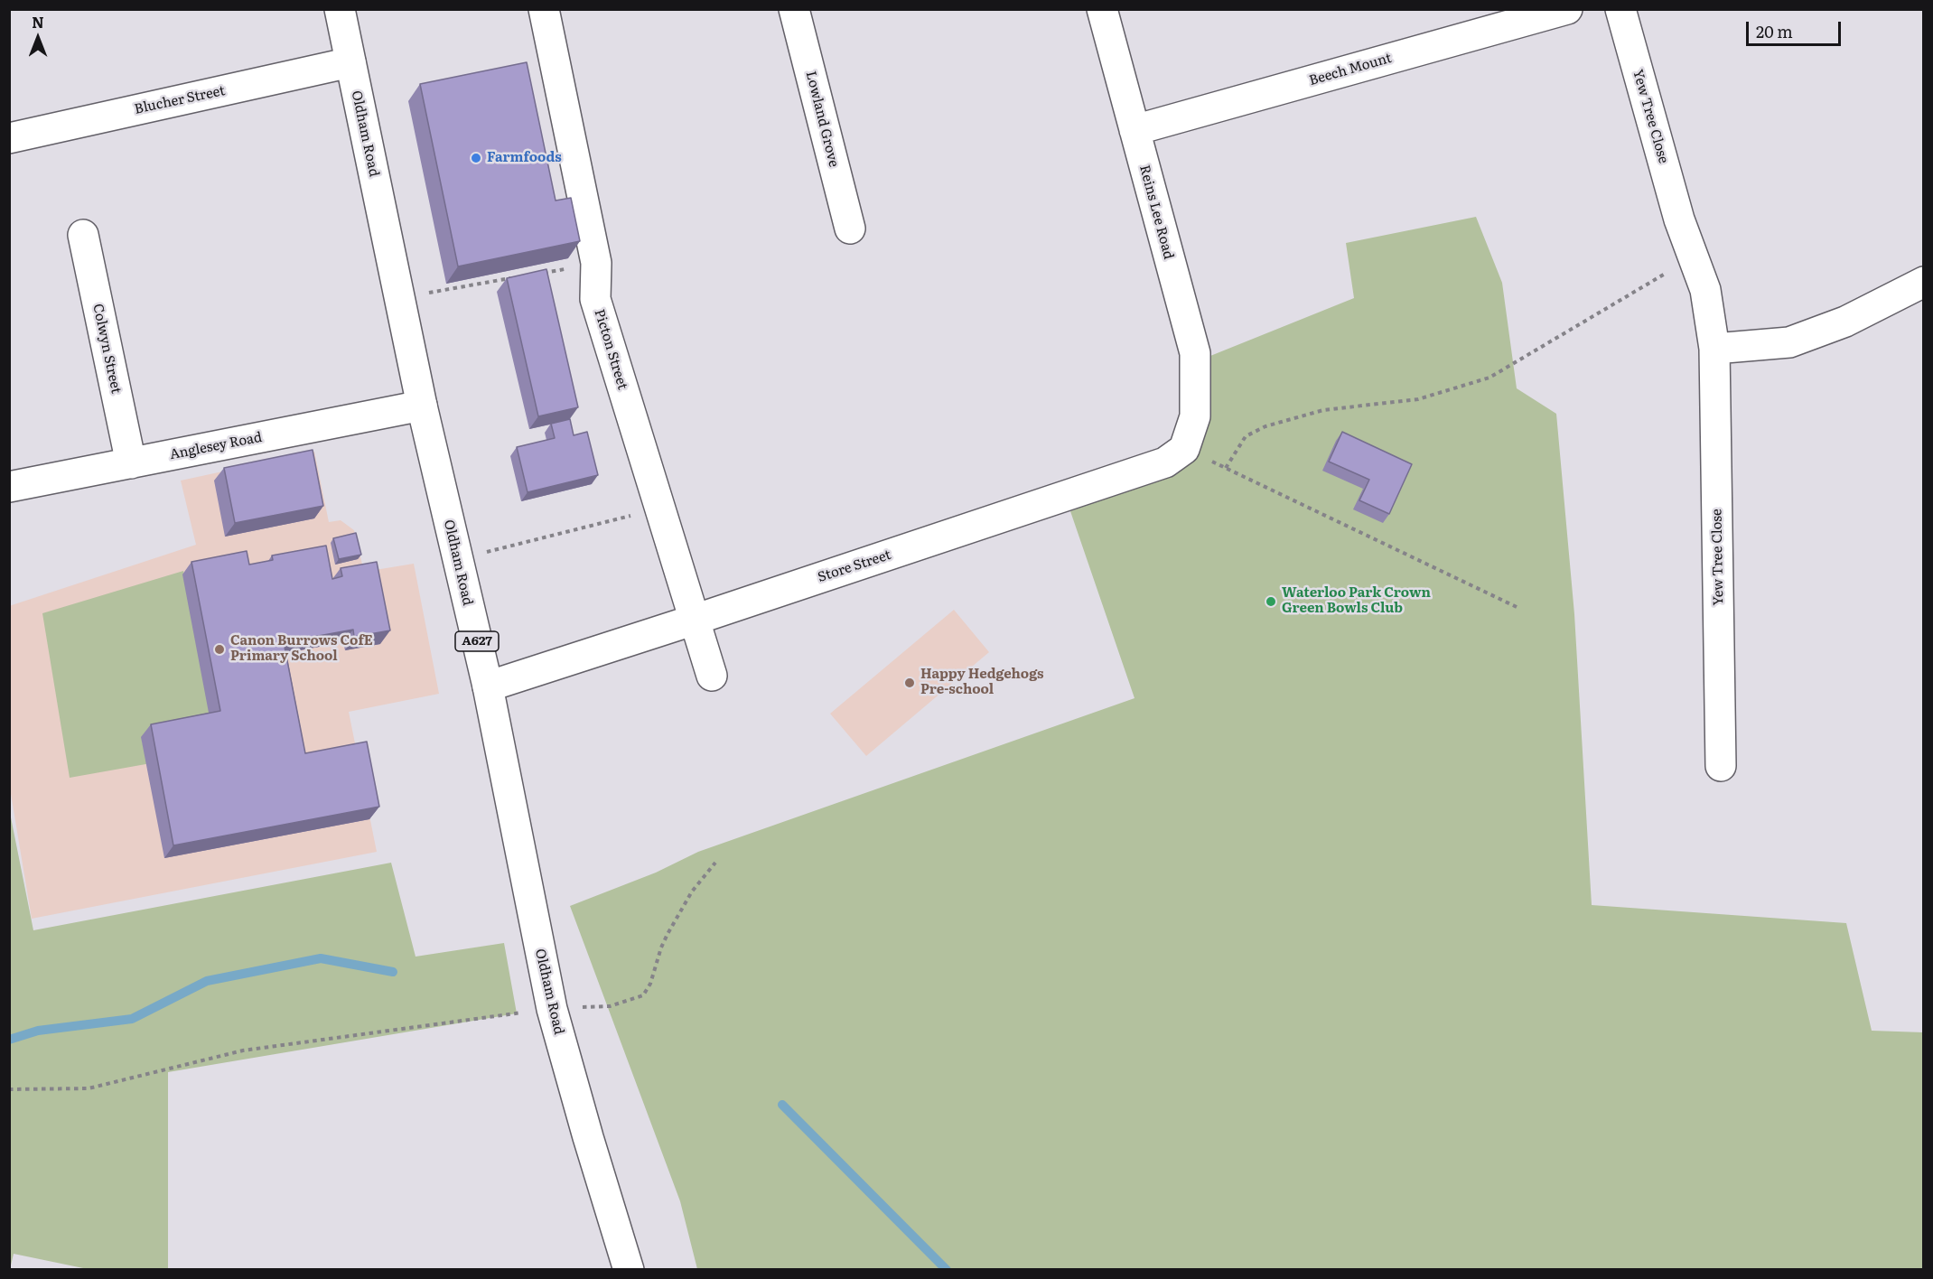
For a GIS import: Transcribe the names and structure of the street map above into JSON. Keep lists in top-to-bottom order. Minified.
{"streets":{"main road":["Beech Mount","Blucher Street","Yew Tree Close","Lowland Grove","Oldham Road","Reins Lee Road","Colwyn Street","Picton Street","Anglesey Road","Store Street","A627"]},"crossings":[["Beech Mount","Reins Lee Road"],["Blucher Street","Oldham Road"],["Oldham Road","Anglesey Road"],["Oldham Road","Store Street"],["Reins Lee Road","Store Street"],["Colwyn Street","Anglesey Road"],["Picton Street","Store Street"]],"places":["Farmfoods","Waterloo Park Crown Green Bowls Club","Canon Burrows CofE Primary School","Happy Hedgehogs Pre-school"],"scale_bar":"20 m","north":"top"}
